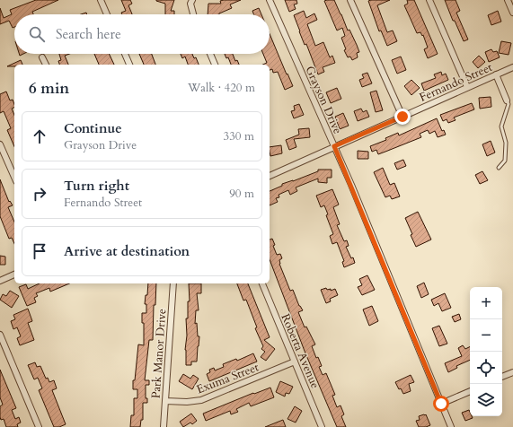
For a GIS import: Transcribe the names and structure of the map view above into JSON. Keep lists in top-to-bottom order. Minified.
{"streets":{"street":["Fernando Street","Grayson Drive","Roberta Avenue","Park Manor Drive","Exuma Street"]},"crossings":[["Fernando Street","Grayson Drive"],["Roberta Avenue","Exuma Street"],["Park Manor Drive","Exuma Street"]],"page":{"search":"Search here","heading":["6 min","Walk · 420 m"],"list":[["Continue","Grayson Drive","330 m"],["Turn right","Fernando Street","90 m"],"Arrive at destination"],"map_buttons":["+","−"]}}
